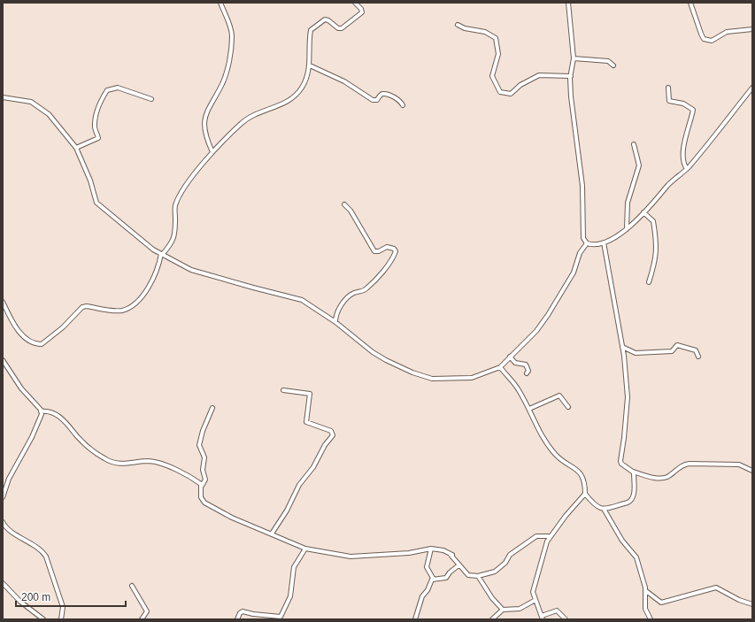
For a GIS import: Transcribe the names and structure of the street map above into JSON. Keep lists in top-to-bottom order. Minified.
{"scale_bar":"200 m"}
